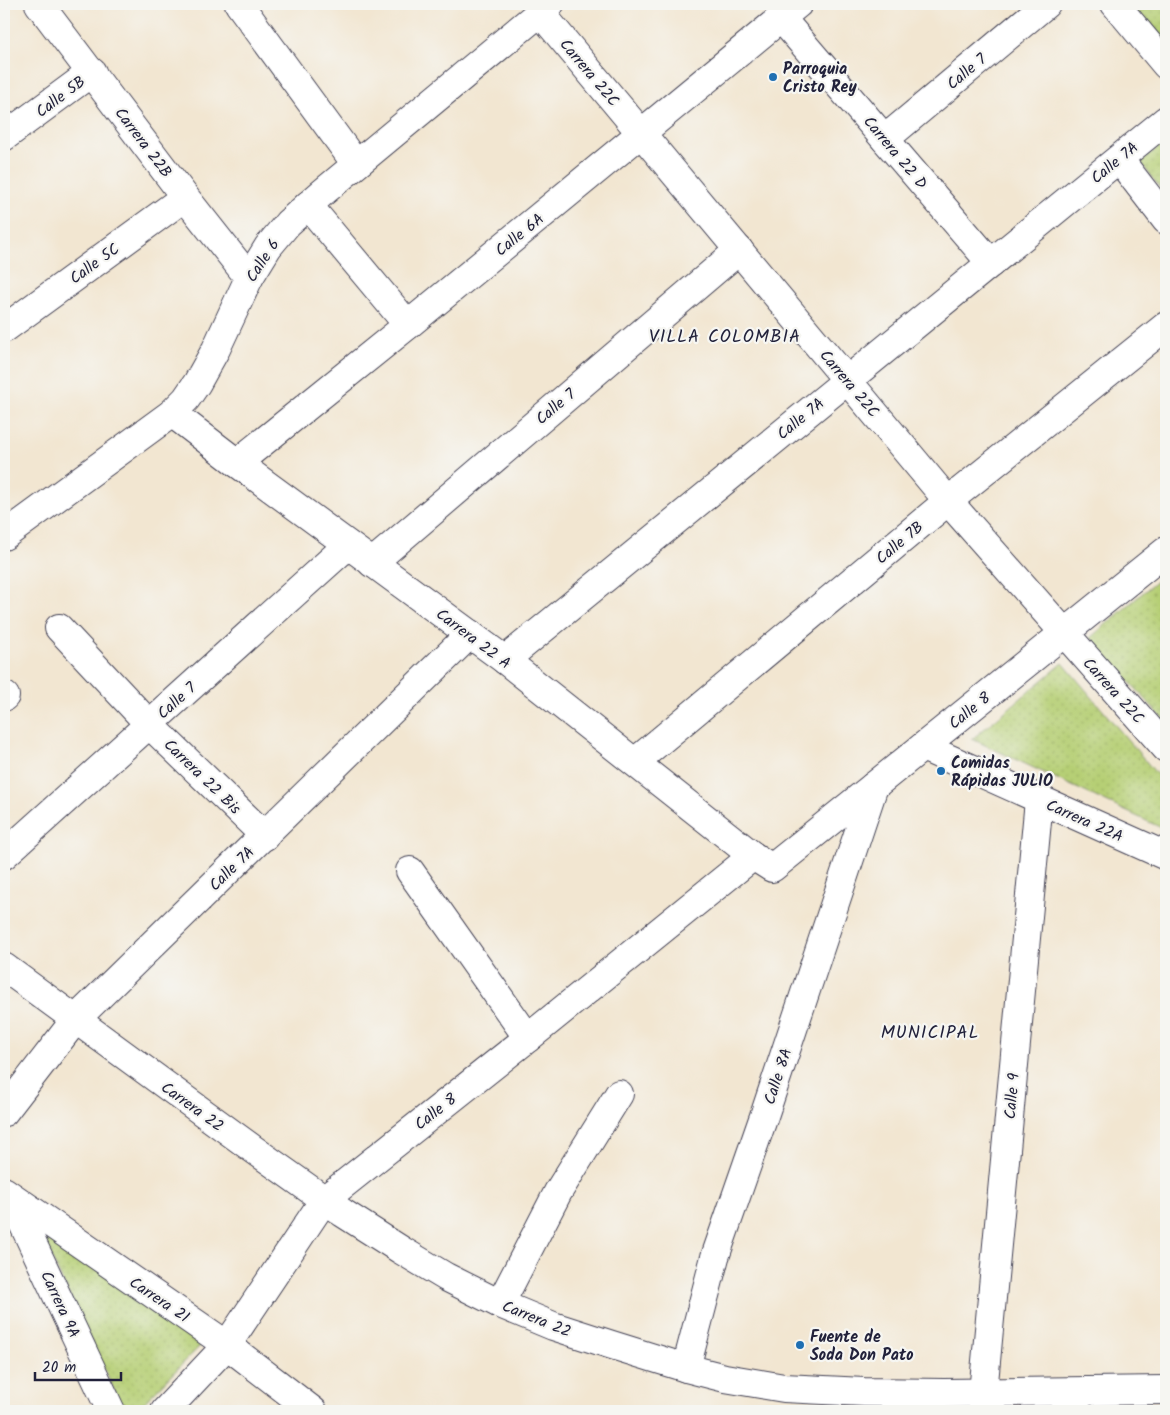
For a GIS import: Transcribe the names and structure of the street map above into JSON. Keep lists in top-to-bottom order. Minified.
{"streets":{"street":["Calle 7","Carrera 22C","Calle 5B","Carrera 22B","Carrera 22 D","Calle 7A","Calle 6A","Calle 6","Calle 5C","Calle 7B","Carrera 22 A","Calle 8","Carrera 22 Bis","Carrera 22A","Calle 8A","Calle 9","Carrera 22","Carrera 21","Carrera 9A"]},"crossings":[["Calle 7","Carrera 22C"],["Calle 7","Carrera 22 D"],["Calle 7","Carrera 22 A"],["Calle 7","Carrera 22 Bis"],["Carrera 22C","Calle 7A"],["Carrera 22C","Calle 6A"],["Carrera 22C","Calle 6"],["Carrera 22C","Calle 7B"],["Carrera 22C","Calle 8"],["Calle 5B","Carrera 22B"],["Carrera 22B","Calle 6"],["Carrera 22B","Calle 5C"],["Carrera 22 D","Calle 7A"],["Carrera 22 D","Calle 6A"],["Calle 7A","Carrera 22 A"],["Calle 7A","Carrera 22 Bis"],["Calle 7A","Carrera 22"],["Calle 6A","Carrera 22 A"],["Calle 6","Carrera 22 A"],["Calle 7B","Carrera 22 A"],["Carrera 22 A","Calle 8"],["Calle 8","Carrera 22A"],["Calle 8","Calle 8A"],["Calle 8","Carrera 22"],["Calle 8","Carrera 21"],["Carrera 22A","Calle 9"],["Calle 8A","Carrera 22"],["Calle 9","Carrera 22"],["Carrera 21","Carrera 9A"]],"districts":["VILLA COLOMBIA","MUNICIPAL"],"places":["Parroquia Cristo Rey","Comidas Rápidas JULIO","Fuente de Soda Don Pato"],"scale_bar":"20 m"}
